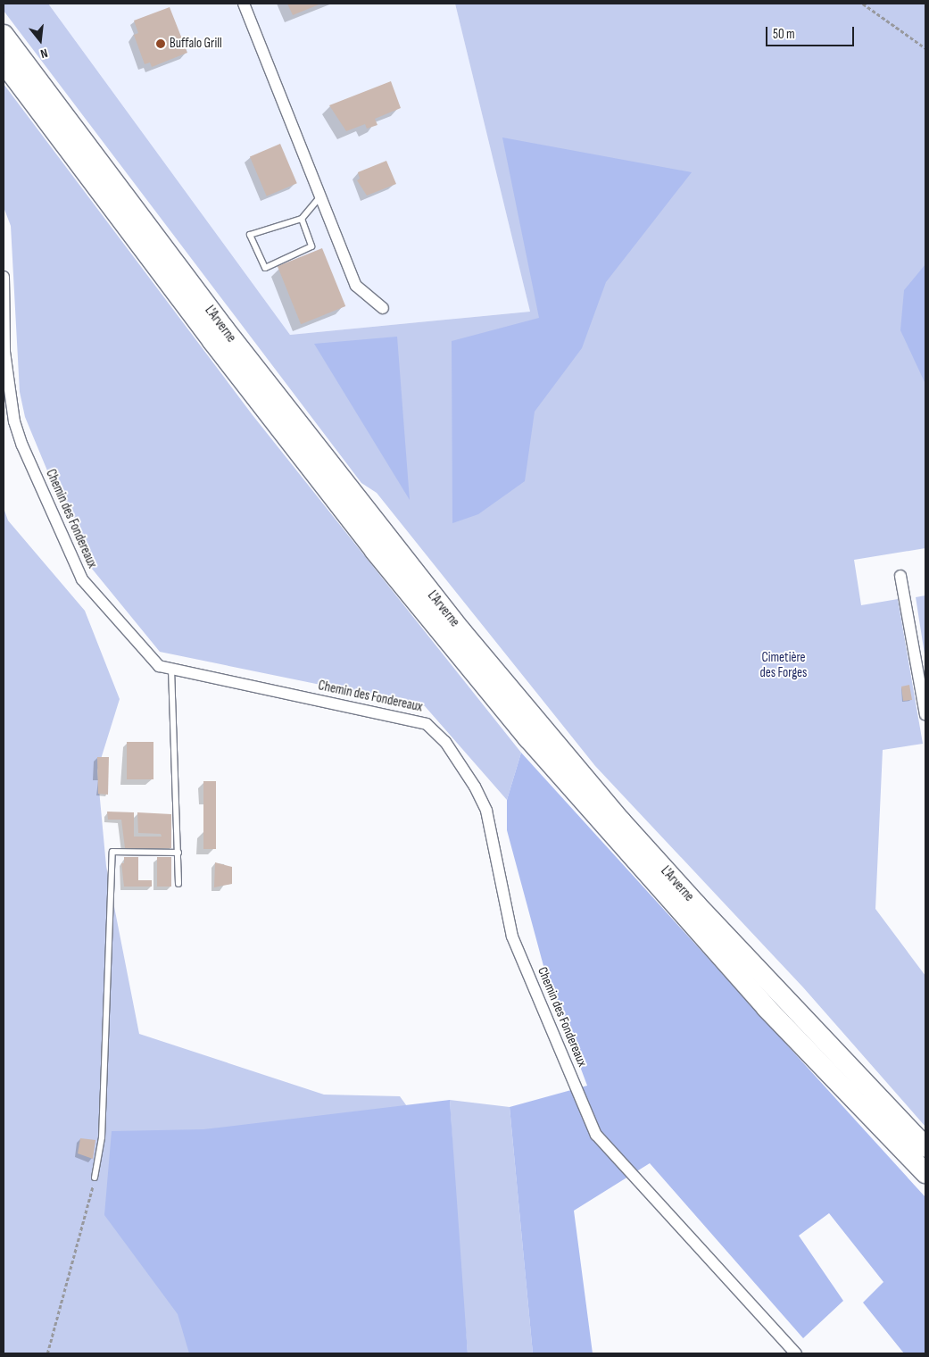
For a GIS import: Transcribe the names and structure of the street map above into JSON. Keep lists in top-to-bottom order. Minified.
{"streets":{"highway":["L'Arverne"],"street":["Chemin des Fondereaux"]},"parks":["Cimetière des Forges"],"places":["Buffalo Grill"],"scale_bar":"50 m","north":"bottom"}
